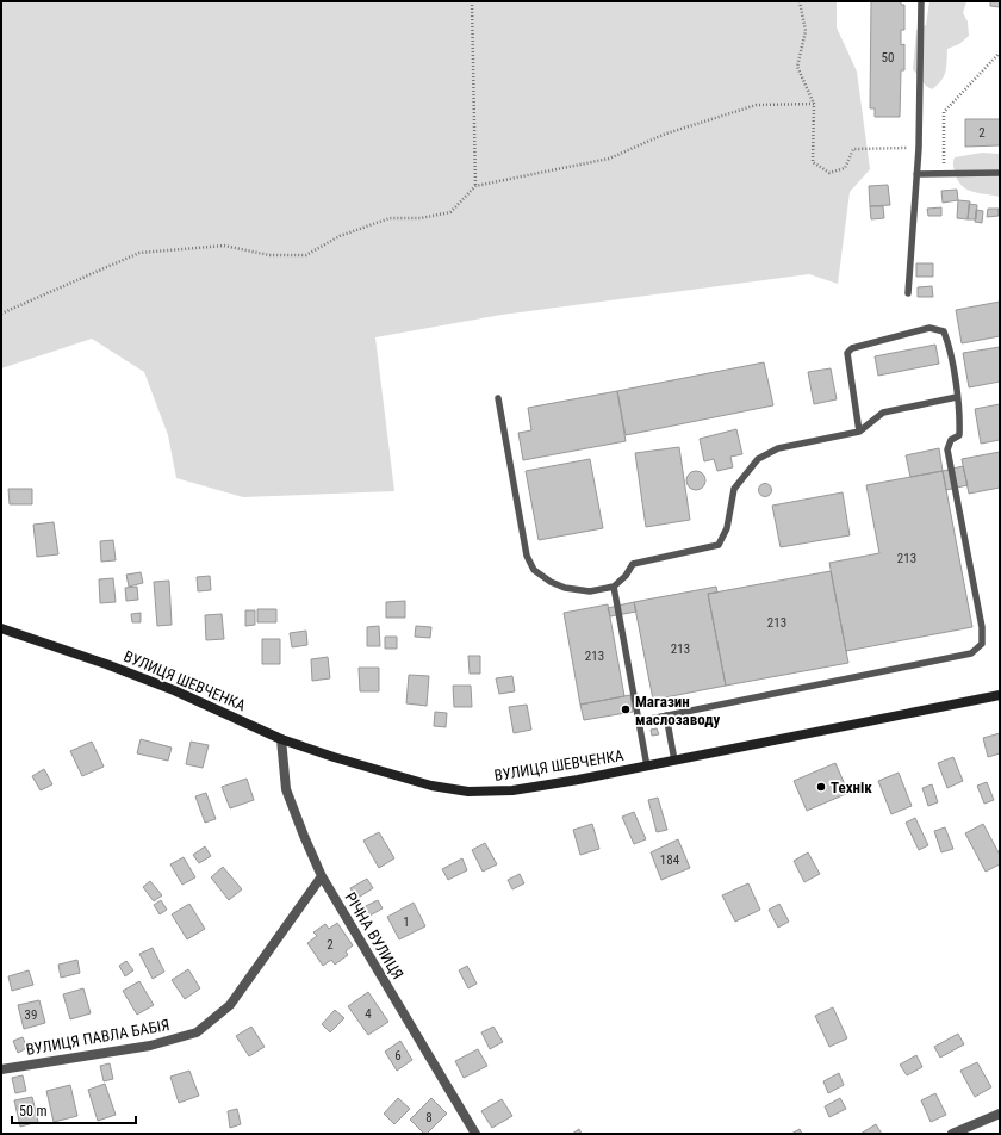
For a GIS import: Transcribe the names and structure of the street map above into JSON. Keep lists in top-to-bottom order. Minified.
{"streets":{"street":["ВУЛИЦЯ ШЕВЧЕНКА","РІЧНА ВУЛИЦЯ","ВУЛИЦЯ ПАВЛА БАБІЯ"]},"crossings":[["ВУЛИЦЯ ШЕВЧЕНКА","РІЧНА ВУЛИЦЯ"],["РІЧНА ВУЛИЦЯ","ВУЛИЦЯ ПАВЛА БАБІЯ"]],"places":["Магазин маслозаводу","Технік"],"house_numbers":["50","2","213","213","213","213","184","1","2","4","39","6","8"],"scale_bar":"50 m"}
